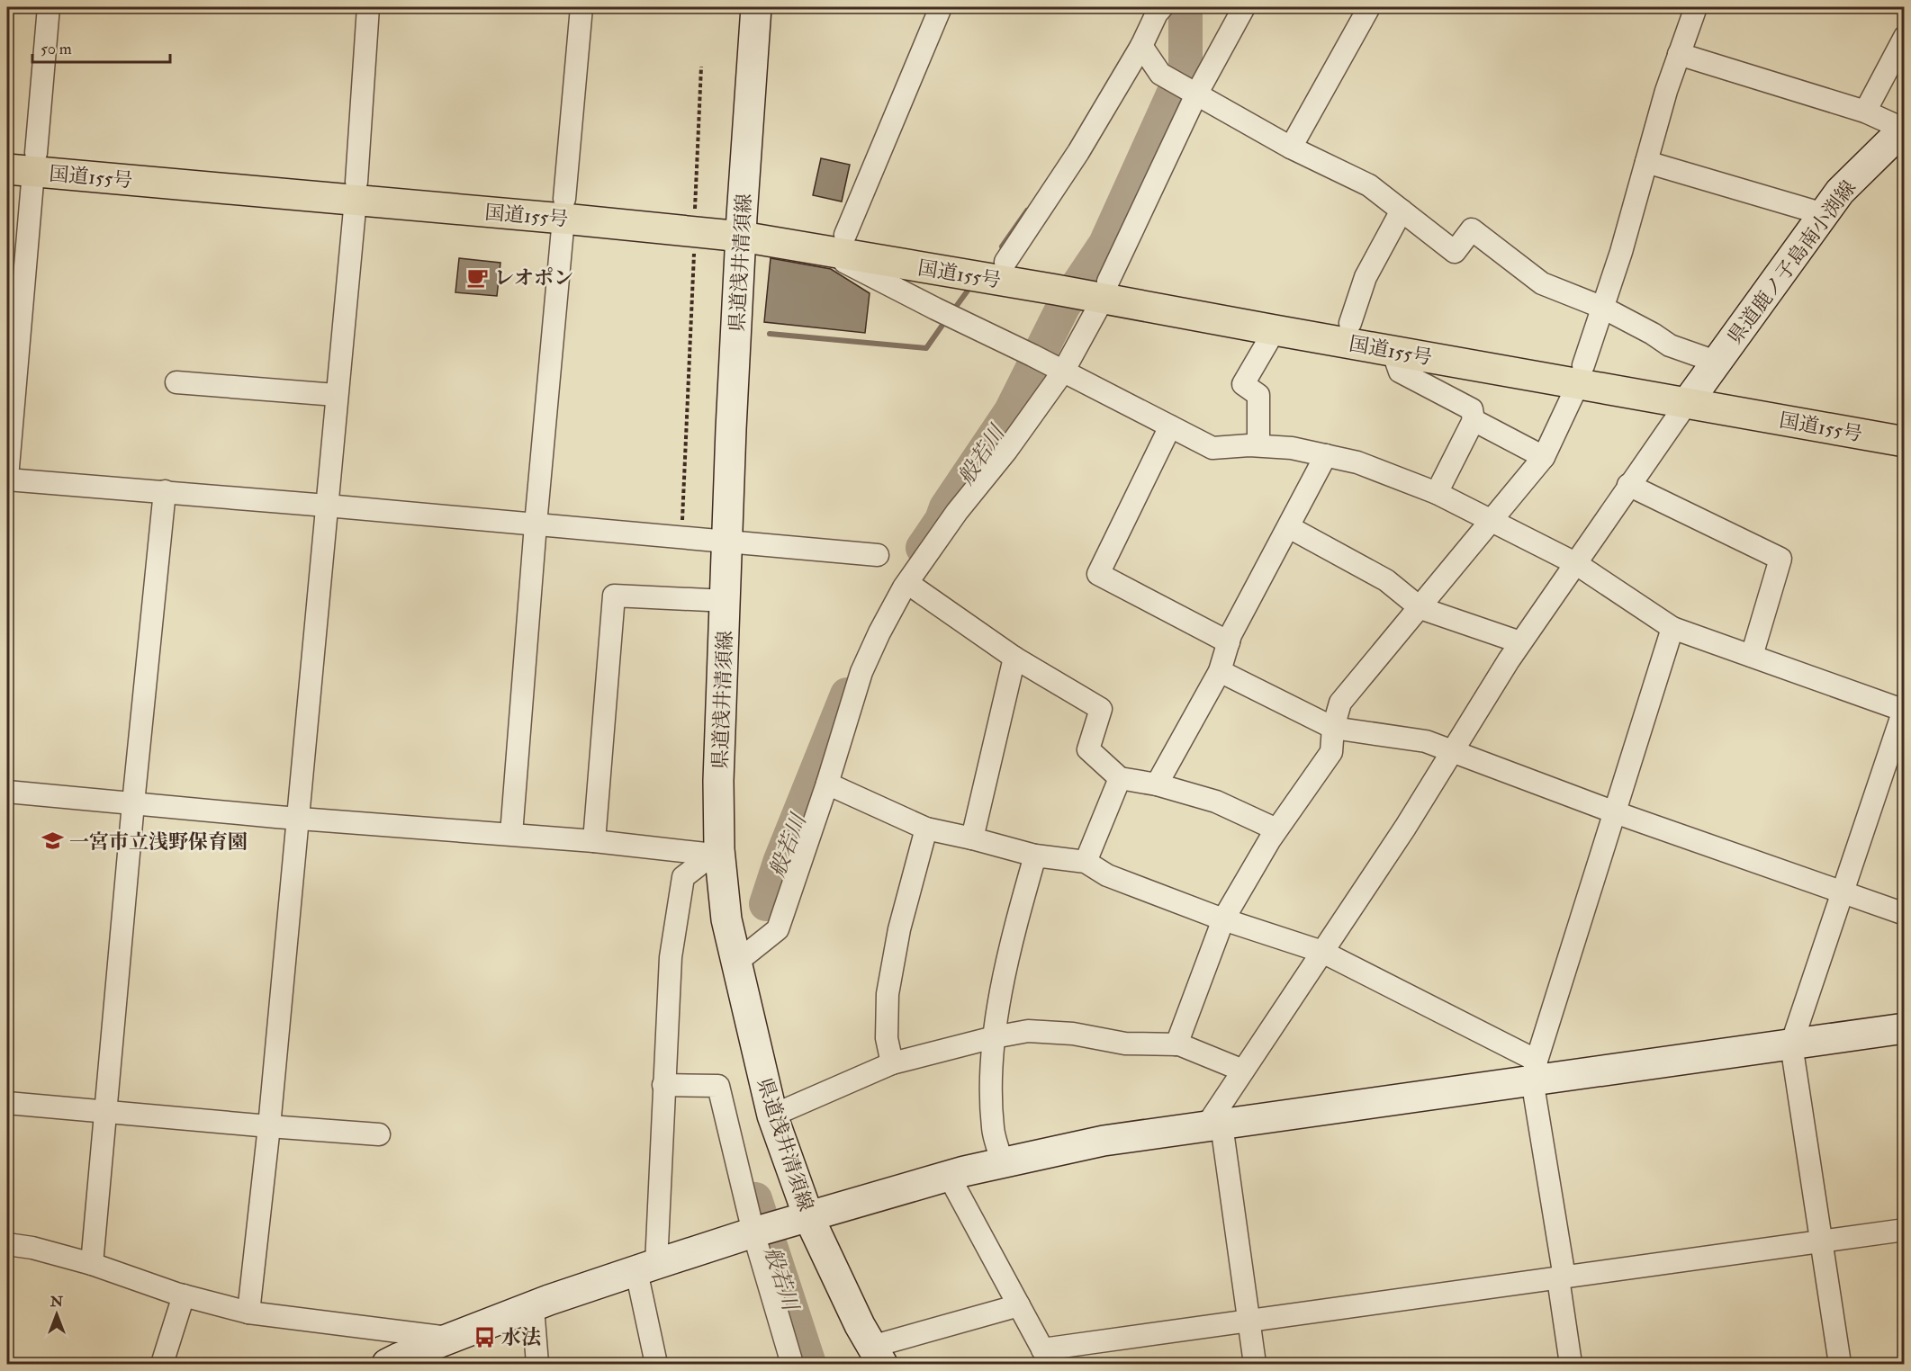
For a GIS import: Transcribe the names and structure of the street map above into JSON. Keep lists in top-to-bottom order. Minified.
{"streets":{"highway":["国道155号"],"main road":["県道鹿ノ子島南小渕線","県道浅井清須線"]},"crossings":[["国道155号","県道鹿ノ子島南小渕線"],["国道155号","県道浅井清須線"]],"water":["般若川"],"places":{"cafe":["レオポン"],"school or university":["一宮市立浅野保育園"],"bus stop":["水法"]},"scale_bar":"50 m","north":"top"}
